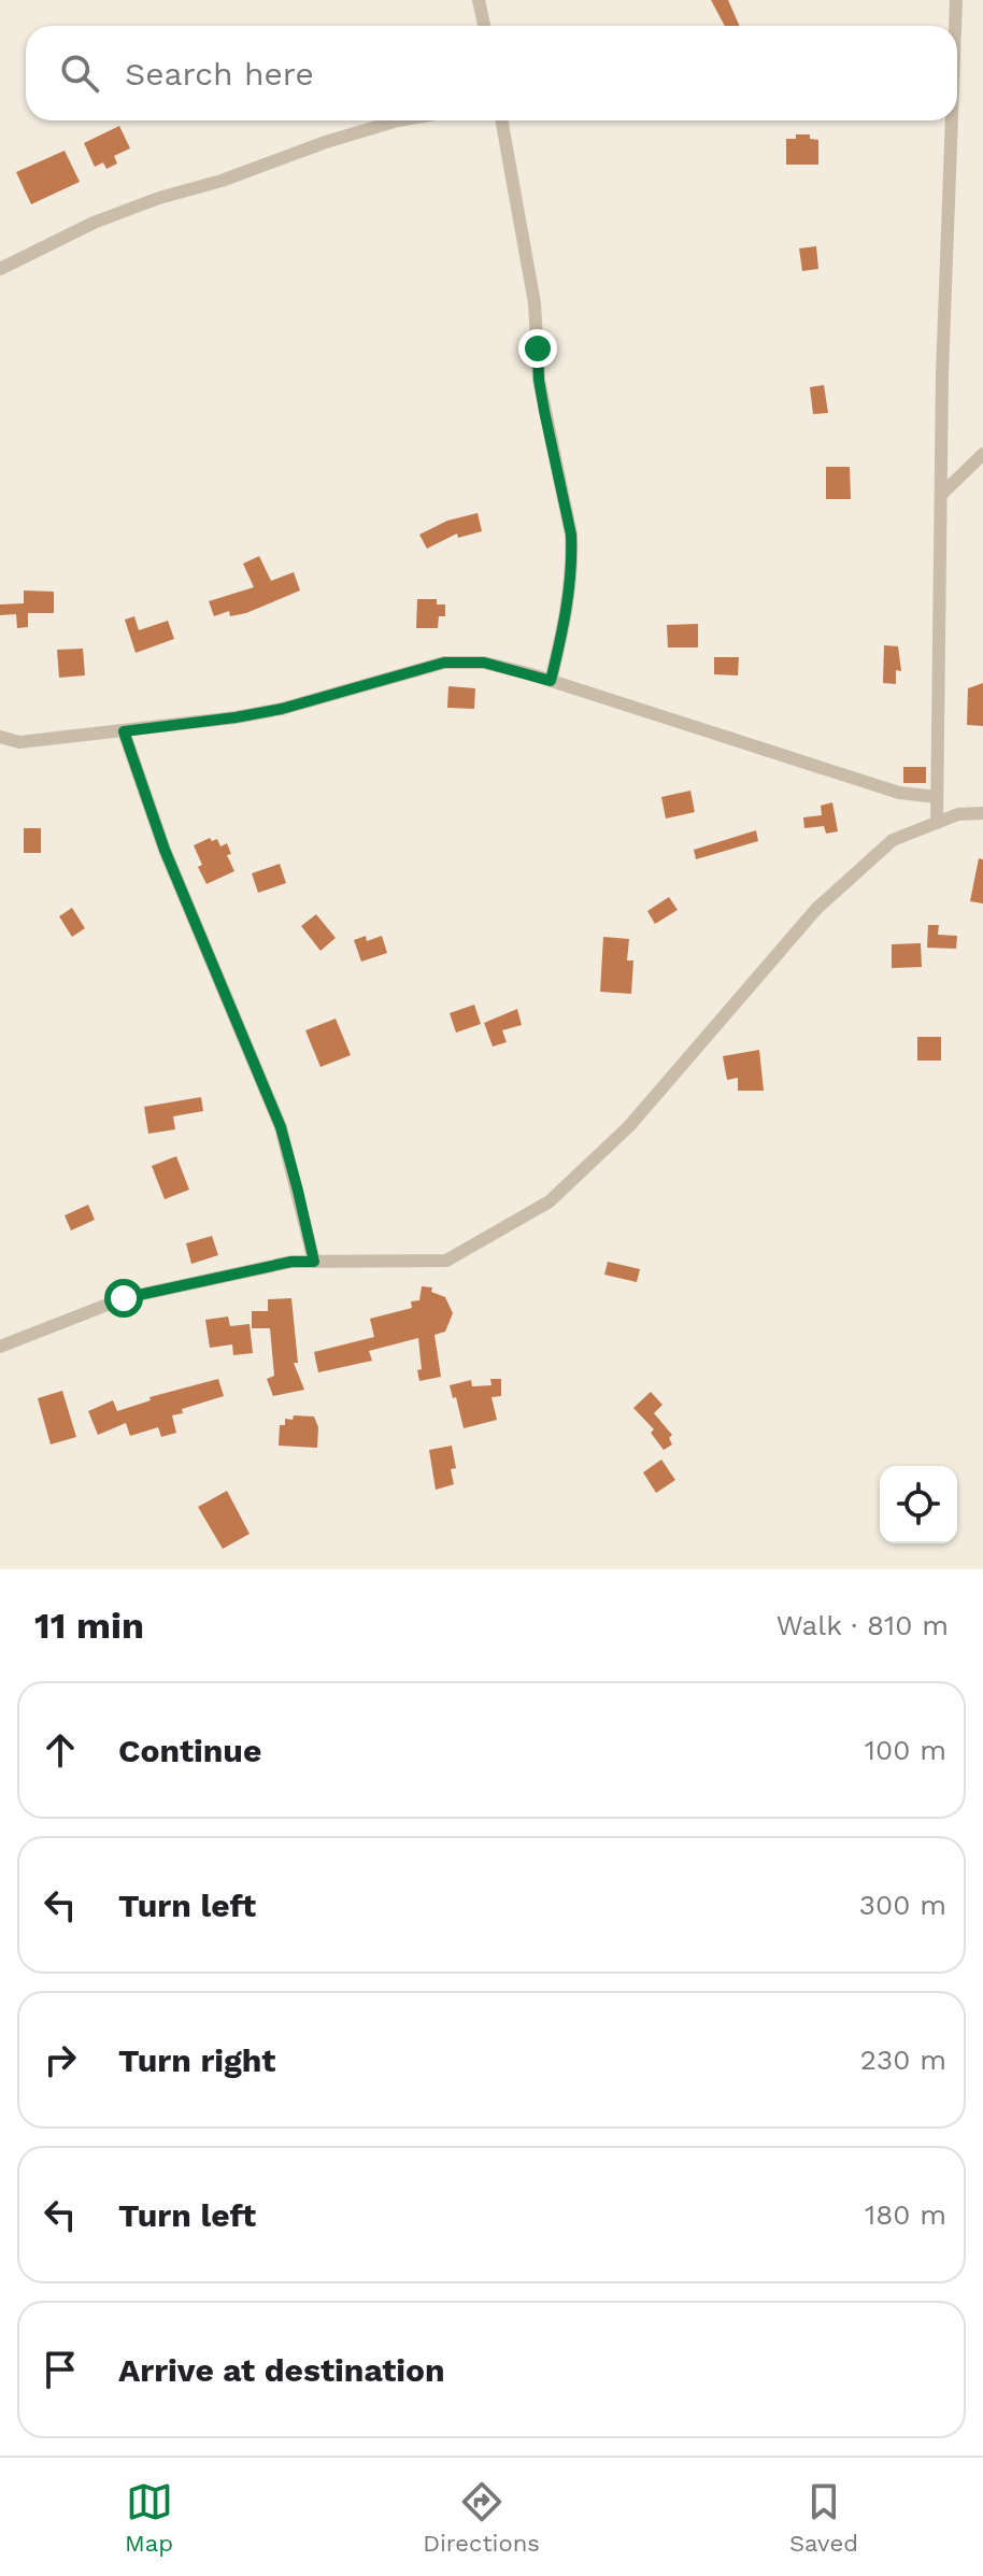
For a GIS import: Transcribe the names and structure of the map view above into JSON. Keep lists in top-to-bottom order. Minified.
{"page":{"search":"Search here","heading":["11 min","Walk · 810 m"],"list":[["Continue","100 m"],["Turn left","300 m"],["Turn right","230 m"],["Turn left","180 m"],"Arrive at destination"],"nav":["Map","Directions","Saved"]}}
